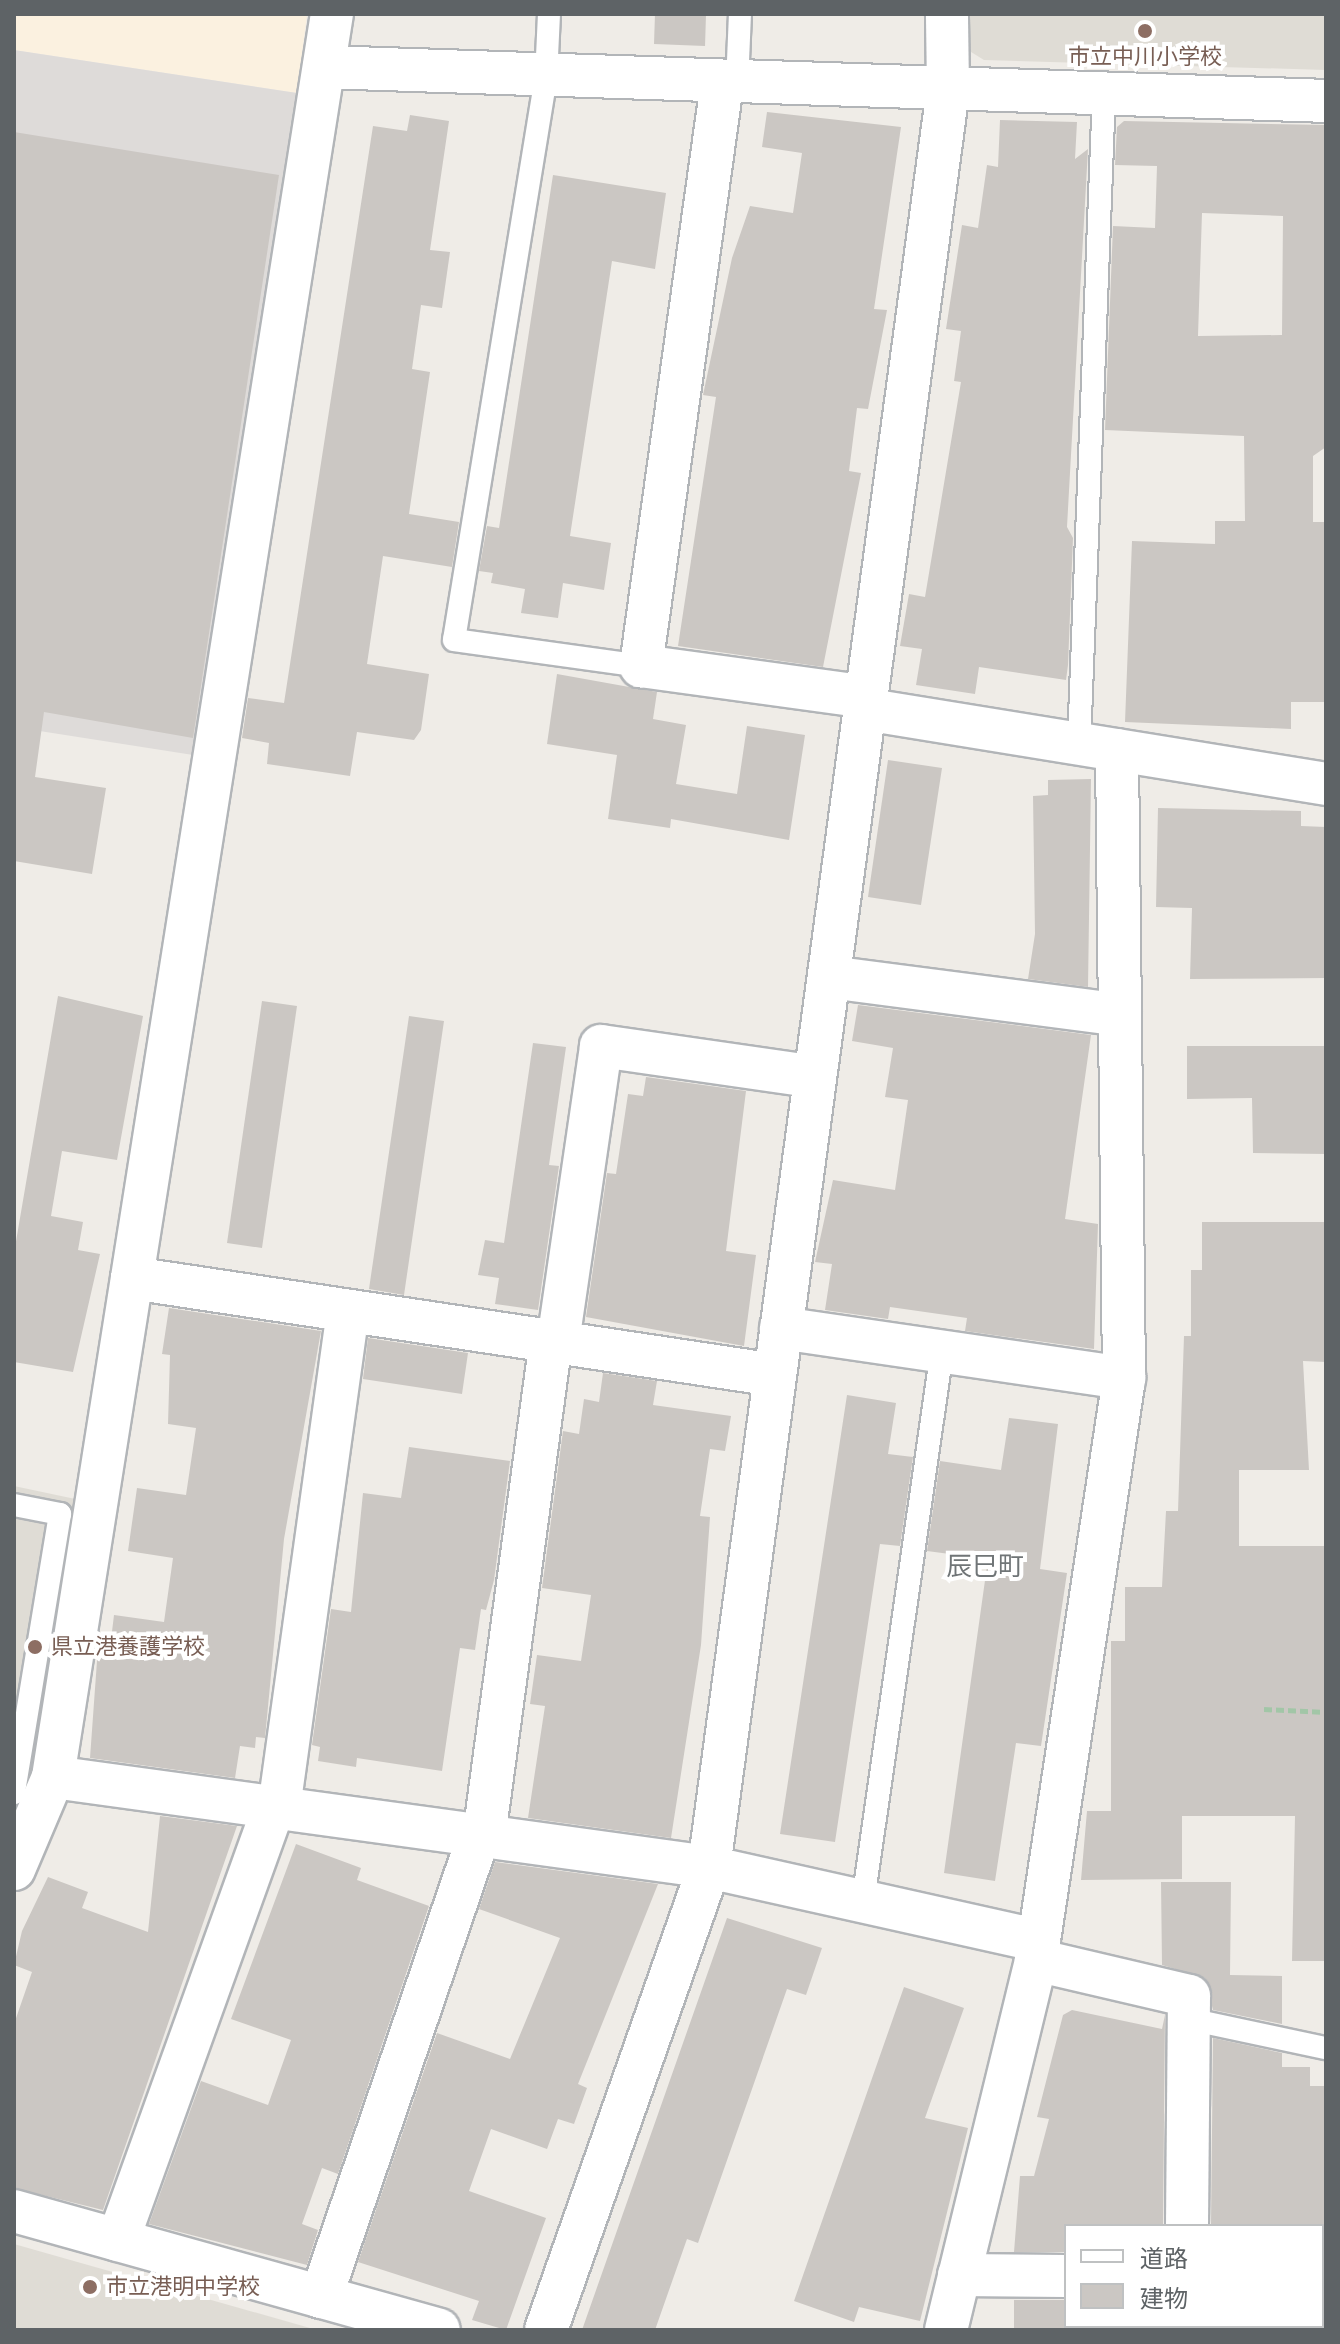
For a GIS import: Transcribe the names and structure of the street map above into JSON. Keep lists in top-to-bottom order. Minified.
{"districts":["辰巳町"],"places":["市立中川小学校","県立港養護学校","市立港明中学校"],"legend":["道路","建物"]}
